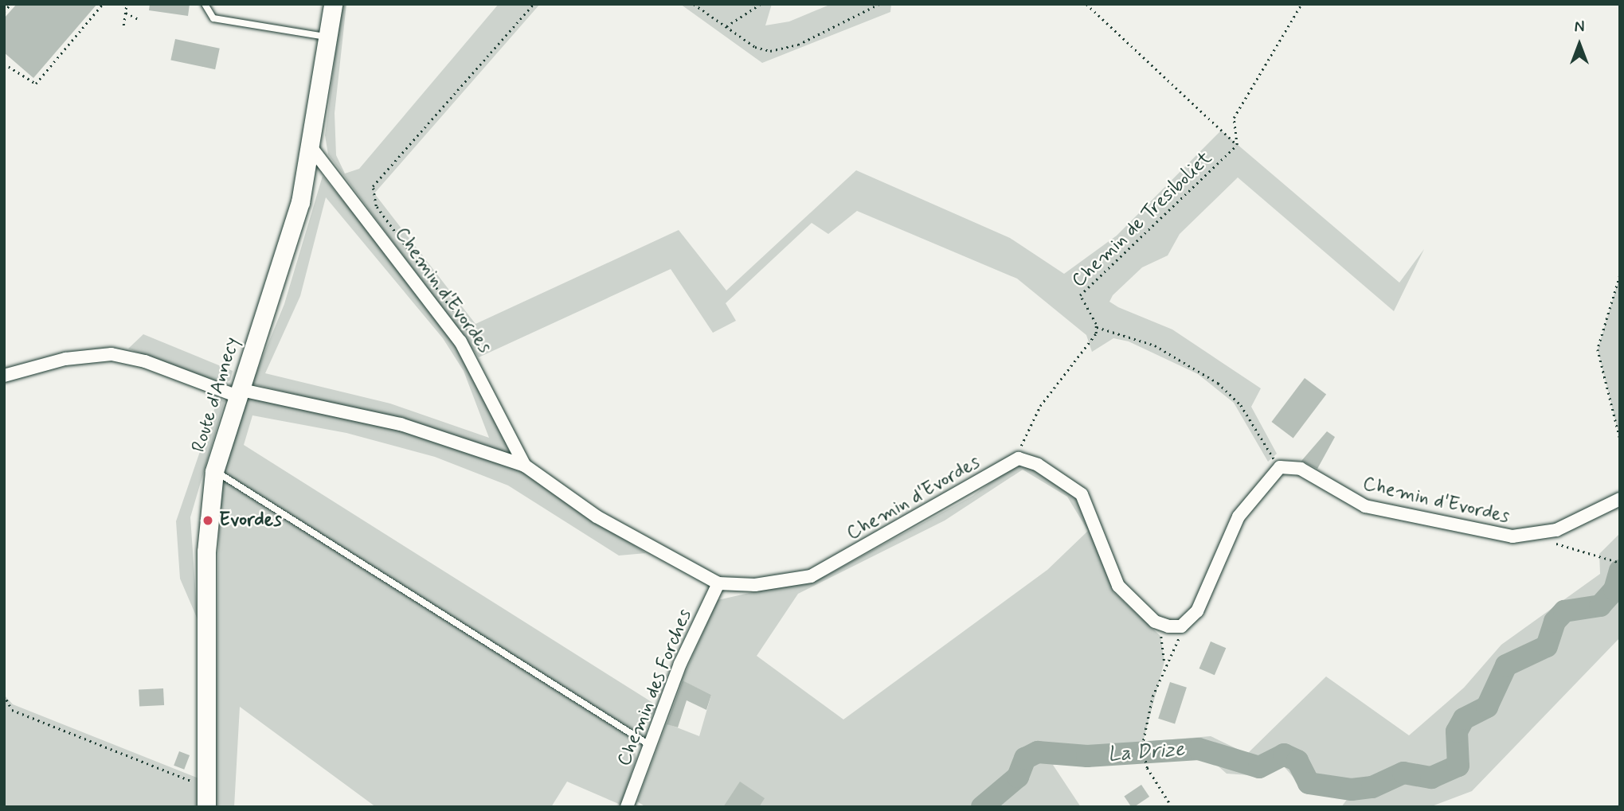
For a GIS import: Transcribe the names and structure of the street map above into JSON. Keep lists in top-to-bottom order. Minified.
{"streets":{"main road":["Route d'Annecy"],"street":["Chemin d'Evordes","Chemin des Forches"],"path":["Chemin de Tresiboliet"]},"crossings":[["Chemin d'Evordes","Route d'Annecy"],["Chemin d'Evordes","Chemin des Forches"]],"water":["La Drize"],"places":["Evordes"],"north":"top"}
